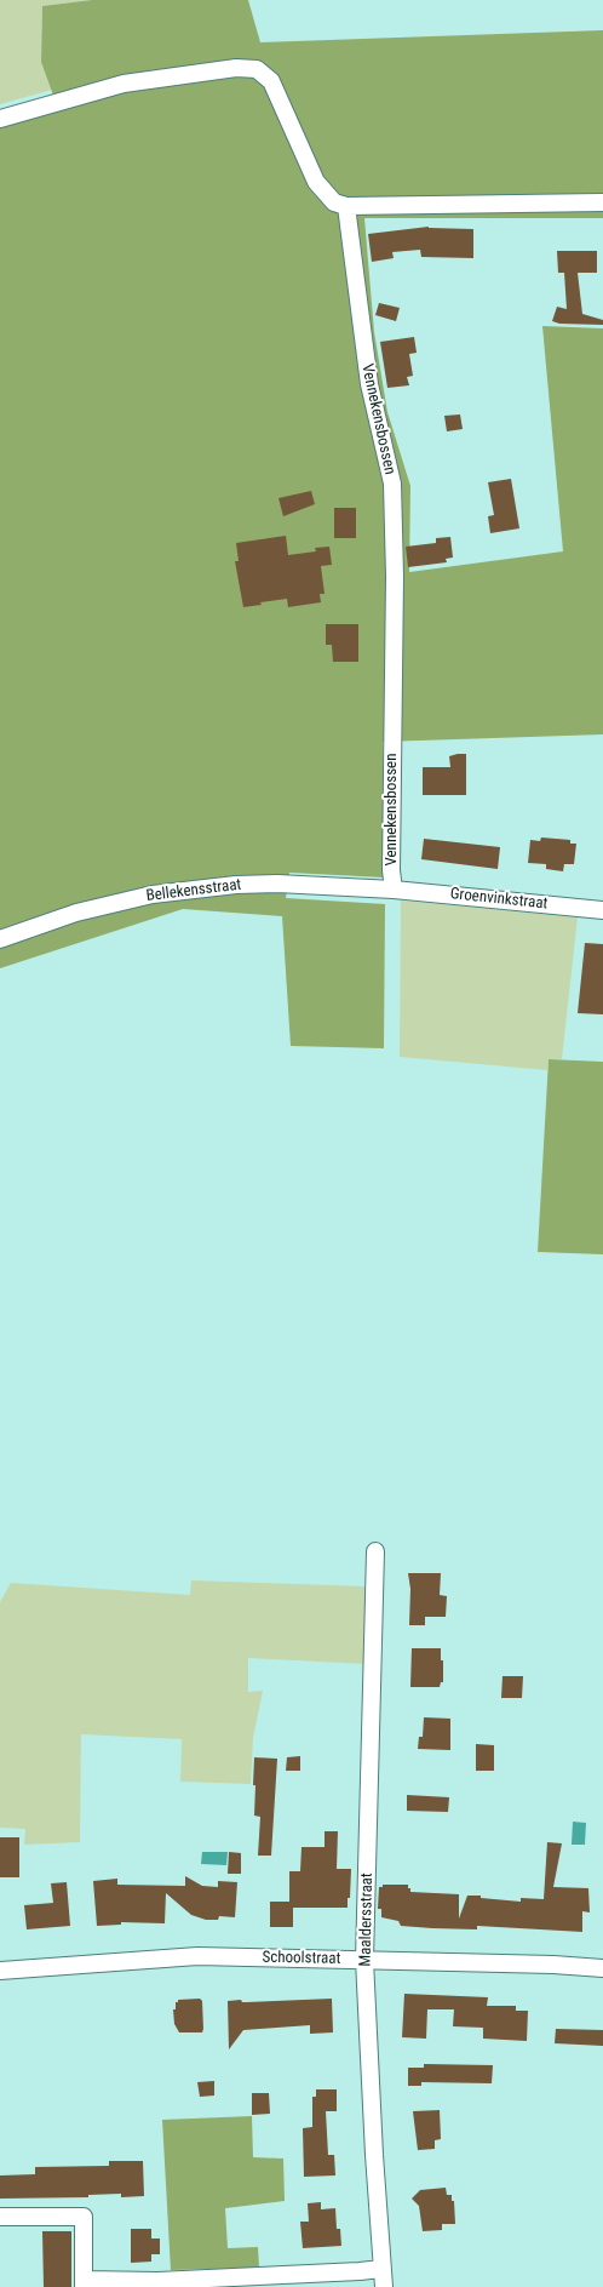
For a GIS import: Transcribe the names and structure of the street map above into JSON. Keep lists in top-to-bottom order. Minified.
{"streets":{"street":["Vennekensbossen","Bellekensstraat","Groenvinkstraat","Maaldersstraat","Schoolstraat"]},"crossings":[["Vennekensbossen","Bellekensstraat"],["Vennekensbossen","Groenvinkstraat"],["Bellekensstraat","Groenvinkstraat"],["Maaldersstraat","Schoolstraat"]]}
